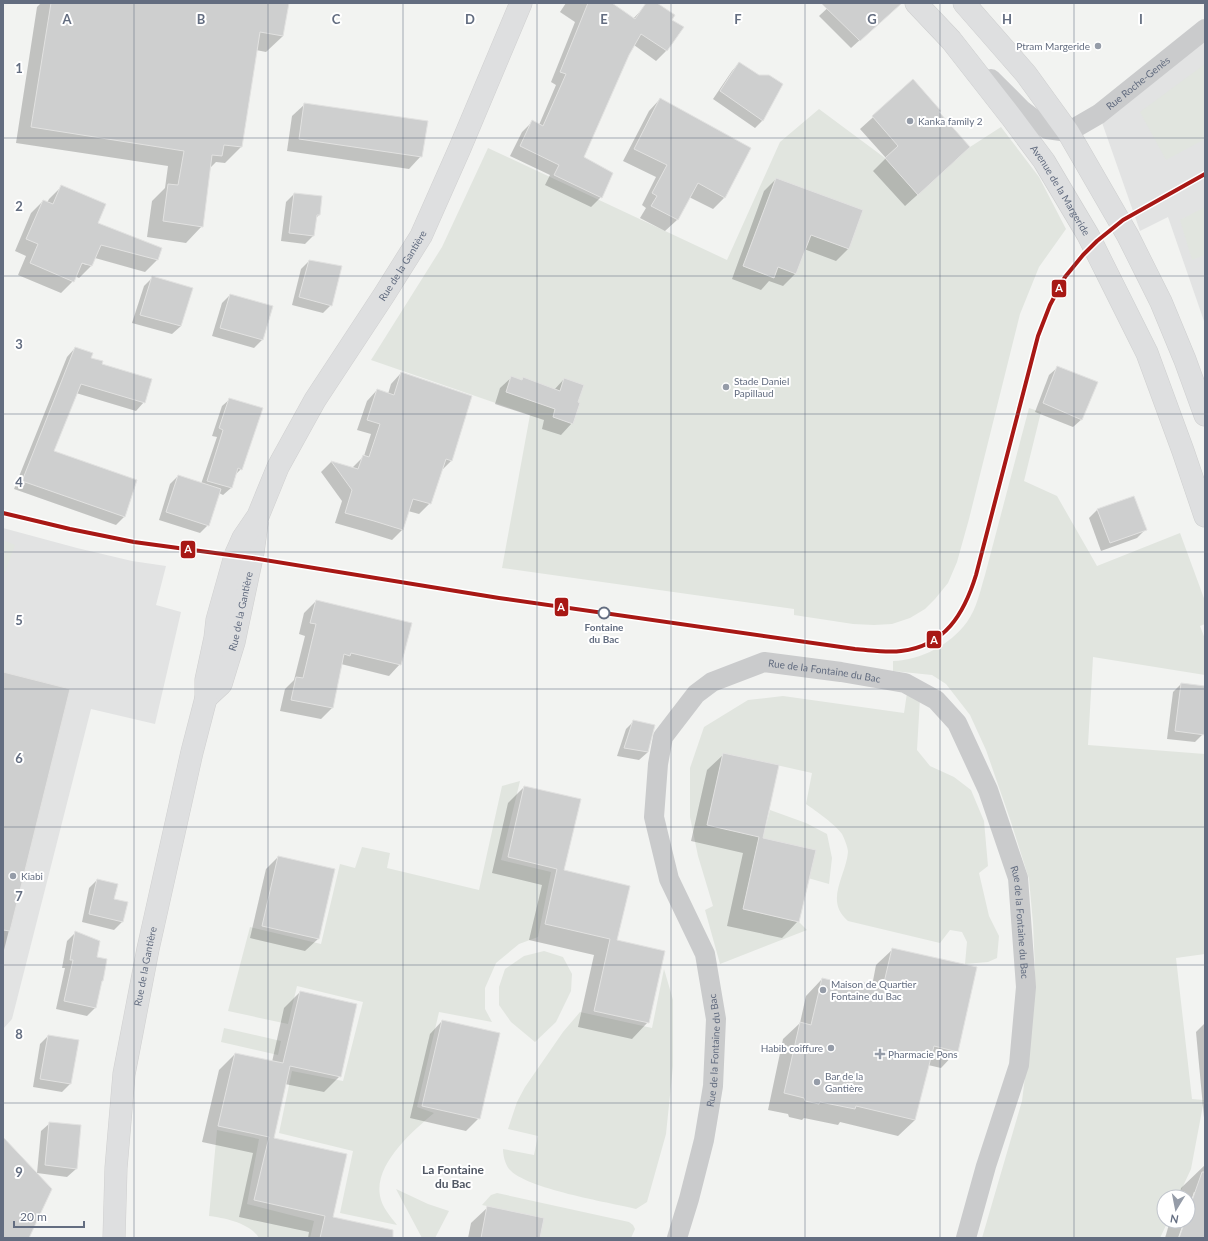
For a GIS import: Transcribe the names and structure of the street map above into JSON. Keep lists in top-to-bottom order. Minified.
{"streets":{"main road":["Avenue de la Margeride","Rue de la Gantière"],"street":["Rue Roche-Genès","Rue de la Fontaine du Bac"]},"districts":["La Fontaine du Bac"],"places":{"other":["Ptram Margeride","Kanka family 2","Stade Daniel Papillaud","Fontaine du Bac","Kiabi","Maison de Quartier Fontaine du Bac","Habib coiffure","Bar de la Gantière"],"health":["Pharmacie Pons"]},"lines":["transit line A"],"scale_bar":"20 m","north":"bottom","grid":{"columns":["A","B","C","D","E","F","G","H","I"],"rows":["1","2","3","4","5","6","7","8","9"]}}
